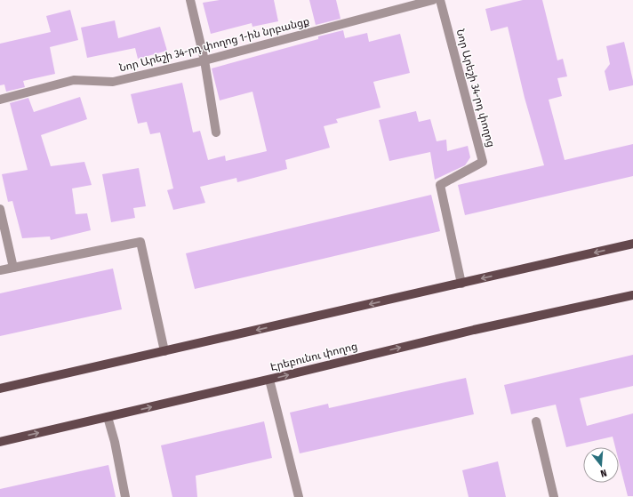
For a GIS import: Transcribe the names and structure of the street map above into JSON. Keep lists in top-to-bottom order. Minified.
{"streets":{"main road":["Էրեբունու փողոց"],"street":["Նոր Արեշի 34-րդ փողոց 1-ին նրբանցք","Նոր Արեշի 34-րդ փողոց"]},"north":"bottom"}
